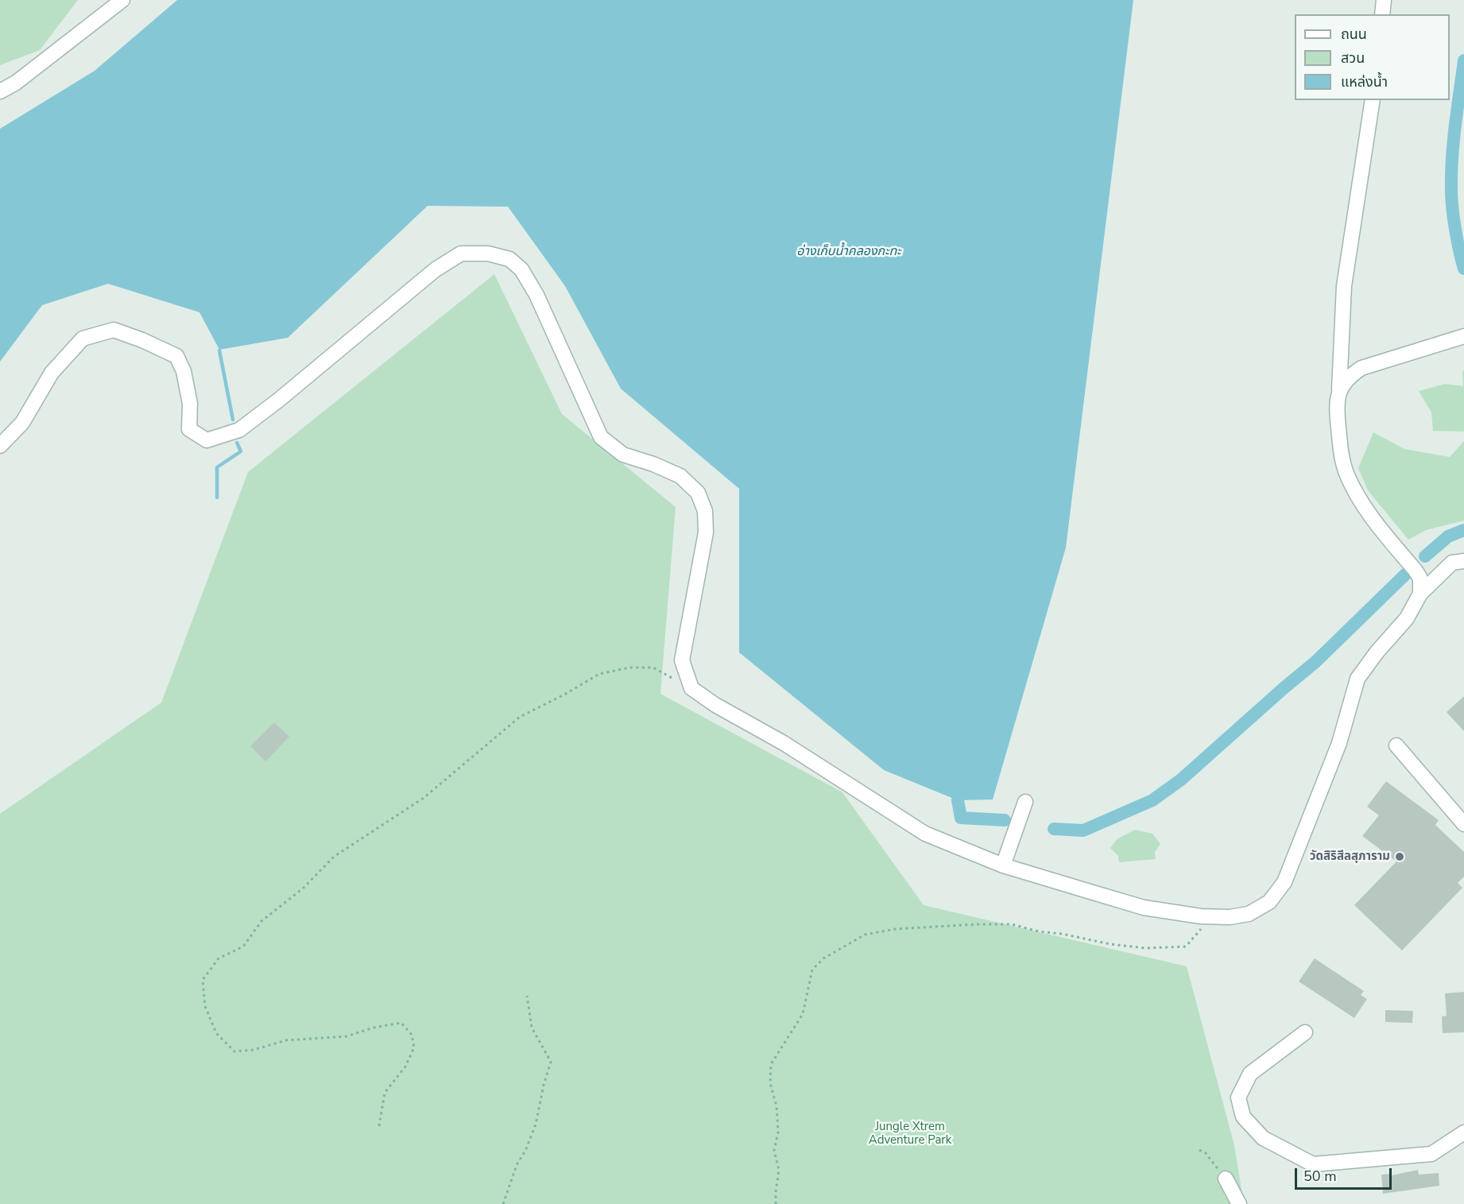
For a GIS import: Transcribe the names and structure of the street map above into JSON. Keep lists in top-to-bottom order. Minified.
{"water":["อ่างเก็บน้ำคลองกะทะ"],"parks":["Jungle Xtrem Adventure Park"],"places":["วัดสิริสีลสุภาราม"],"legend":["ถนน","สวน","แหล่งน้ำ"],"scale_bar":"50 m"}
